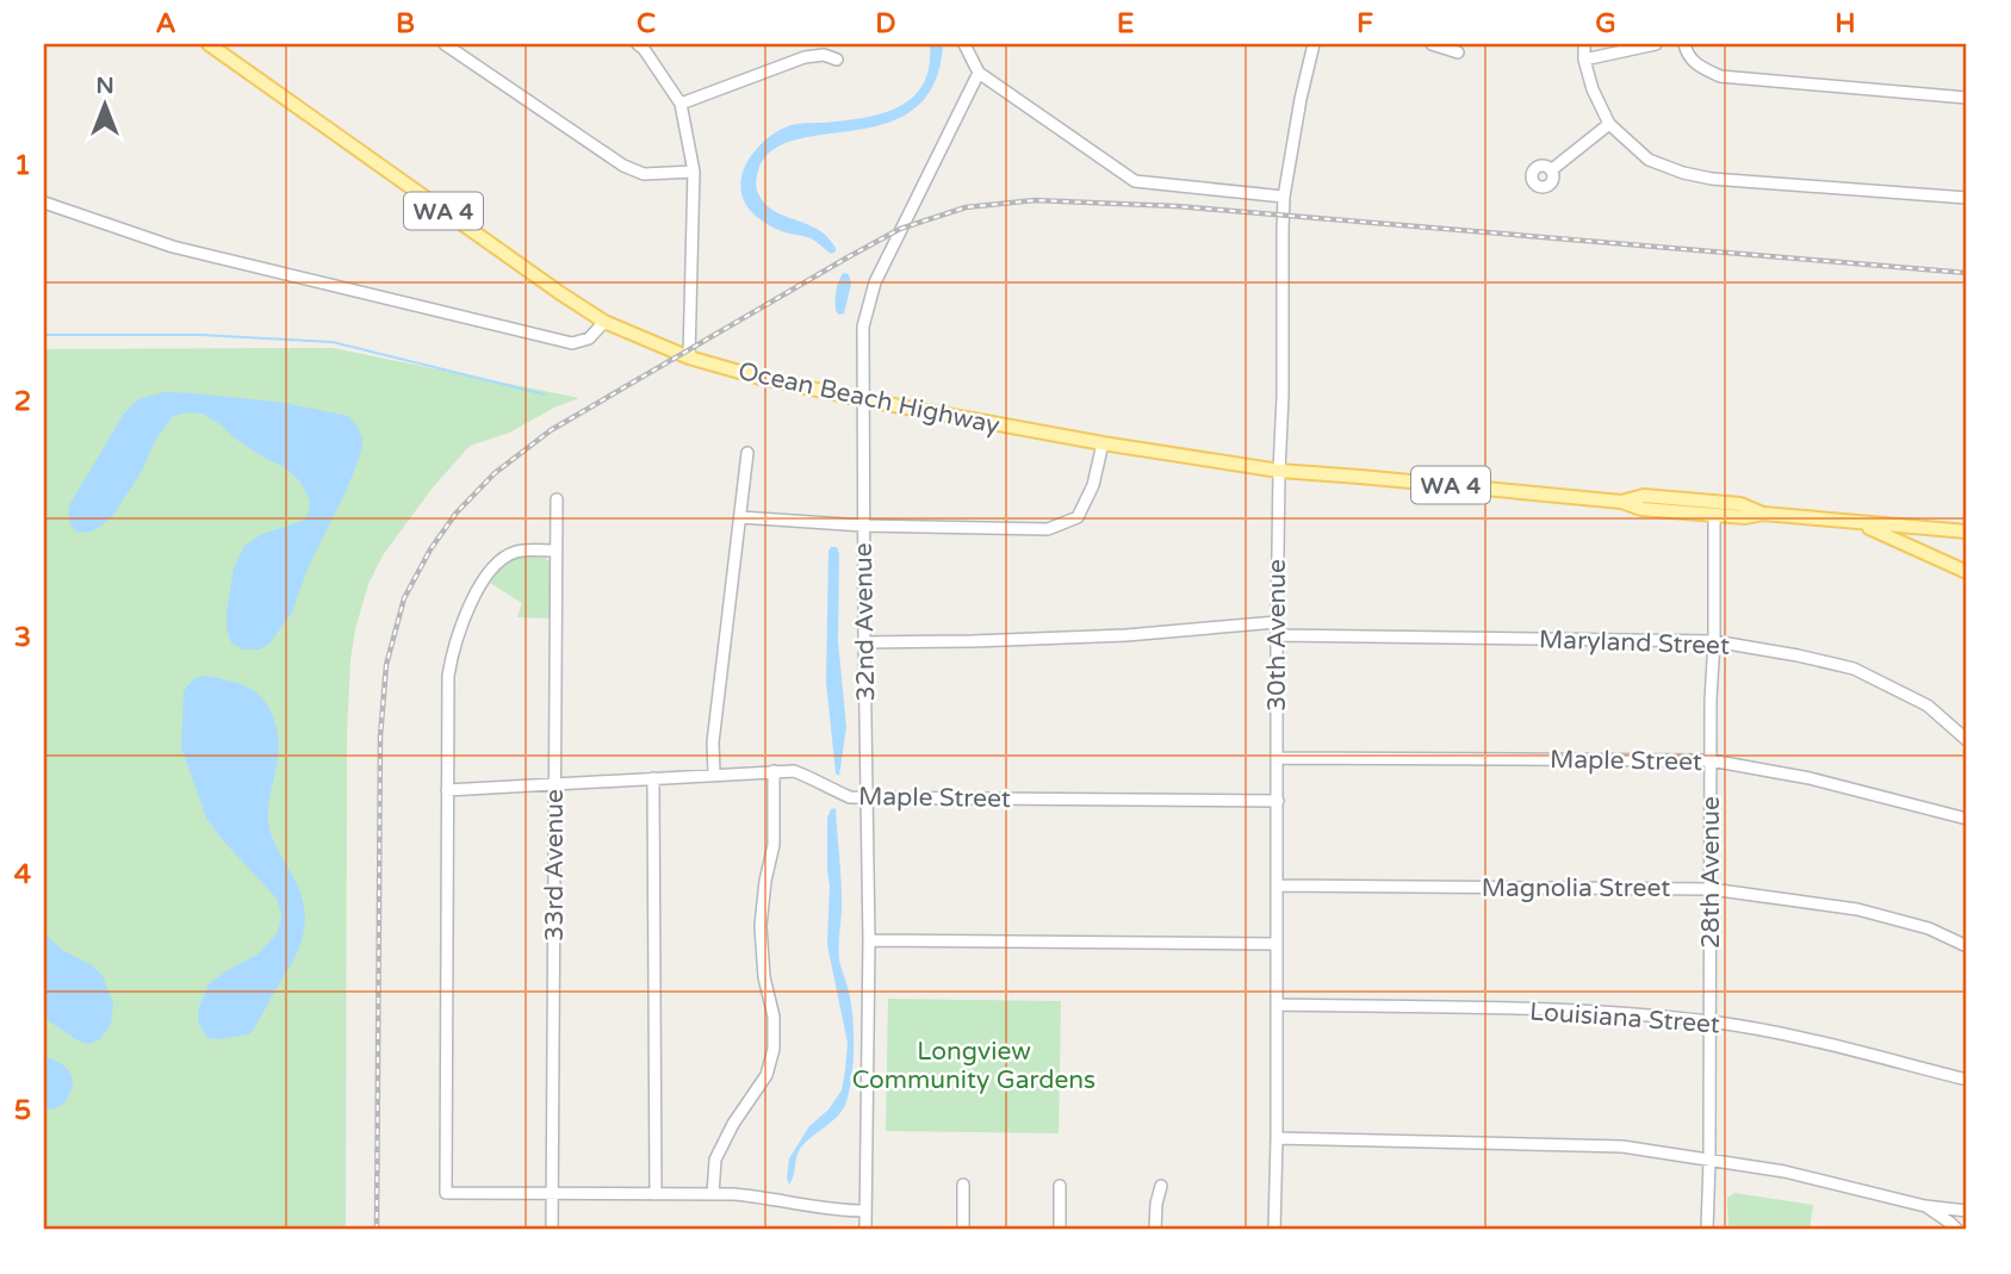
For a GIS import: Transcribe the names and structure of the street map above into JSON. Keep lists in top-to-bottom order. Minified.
{"streets":{"main road":["WA 4","Ocean Beach Highway"],"street":["32nd Avenue","30th Avenue","Maryland Street","Maple Street","33rd Avenue","28th Avenue","Magnolia Street","Louisiana Street"]},"crossings":[["Ocean Beach Highway","32nd Avenue"],["Ocean Beach Highway","30th Avenue"],["Ocean Beach Highway","28th Avenue"],["32nd Avenue","Maple Street"],["30th Avenue","Maryland Street"],["30th Avenue","Maple Street"],["30th Avenue","Magnolia Street"],["30th Avenue","Louisiana Street"],["Maryland Street","28th Avenue"],["Maple Street","33rd Avenue"],["Maple Street","28th Avenue"],["28th Avenue","Magnolia Street"],["28th Avenue","Louisiana Street"]],"parks":["Longview Community Gardens"],"north":"top","grid":{"columns":["A","B","C","D","E","F","G","H"],"rows":["1","2","3","4","5"]}}
